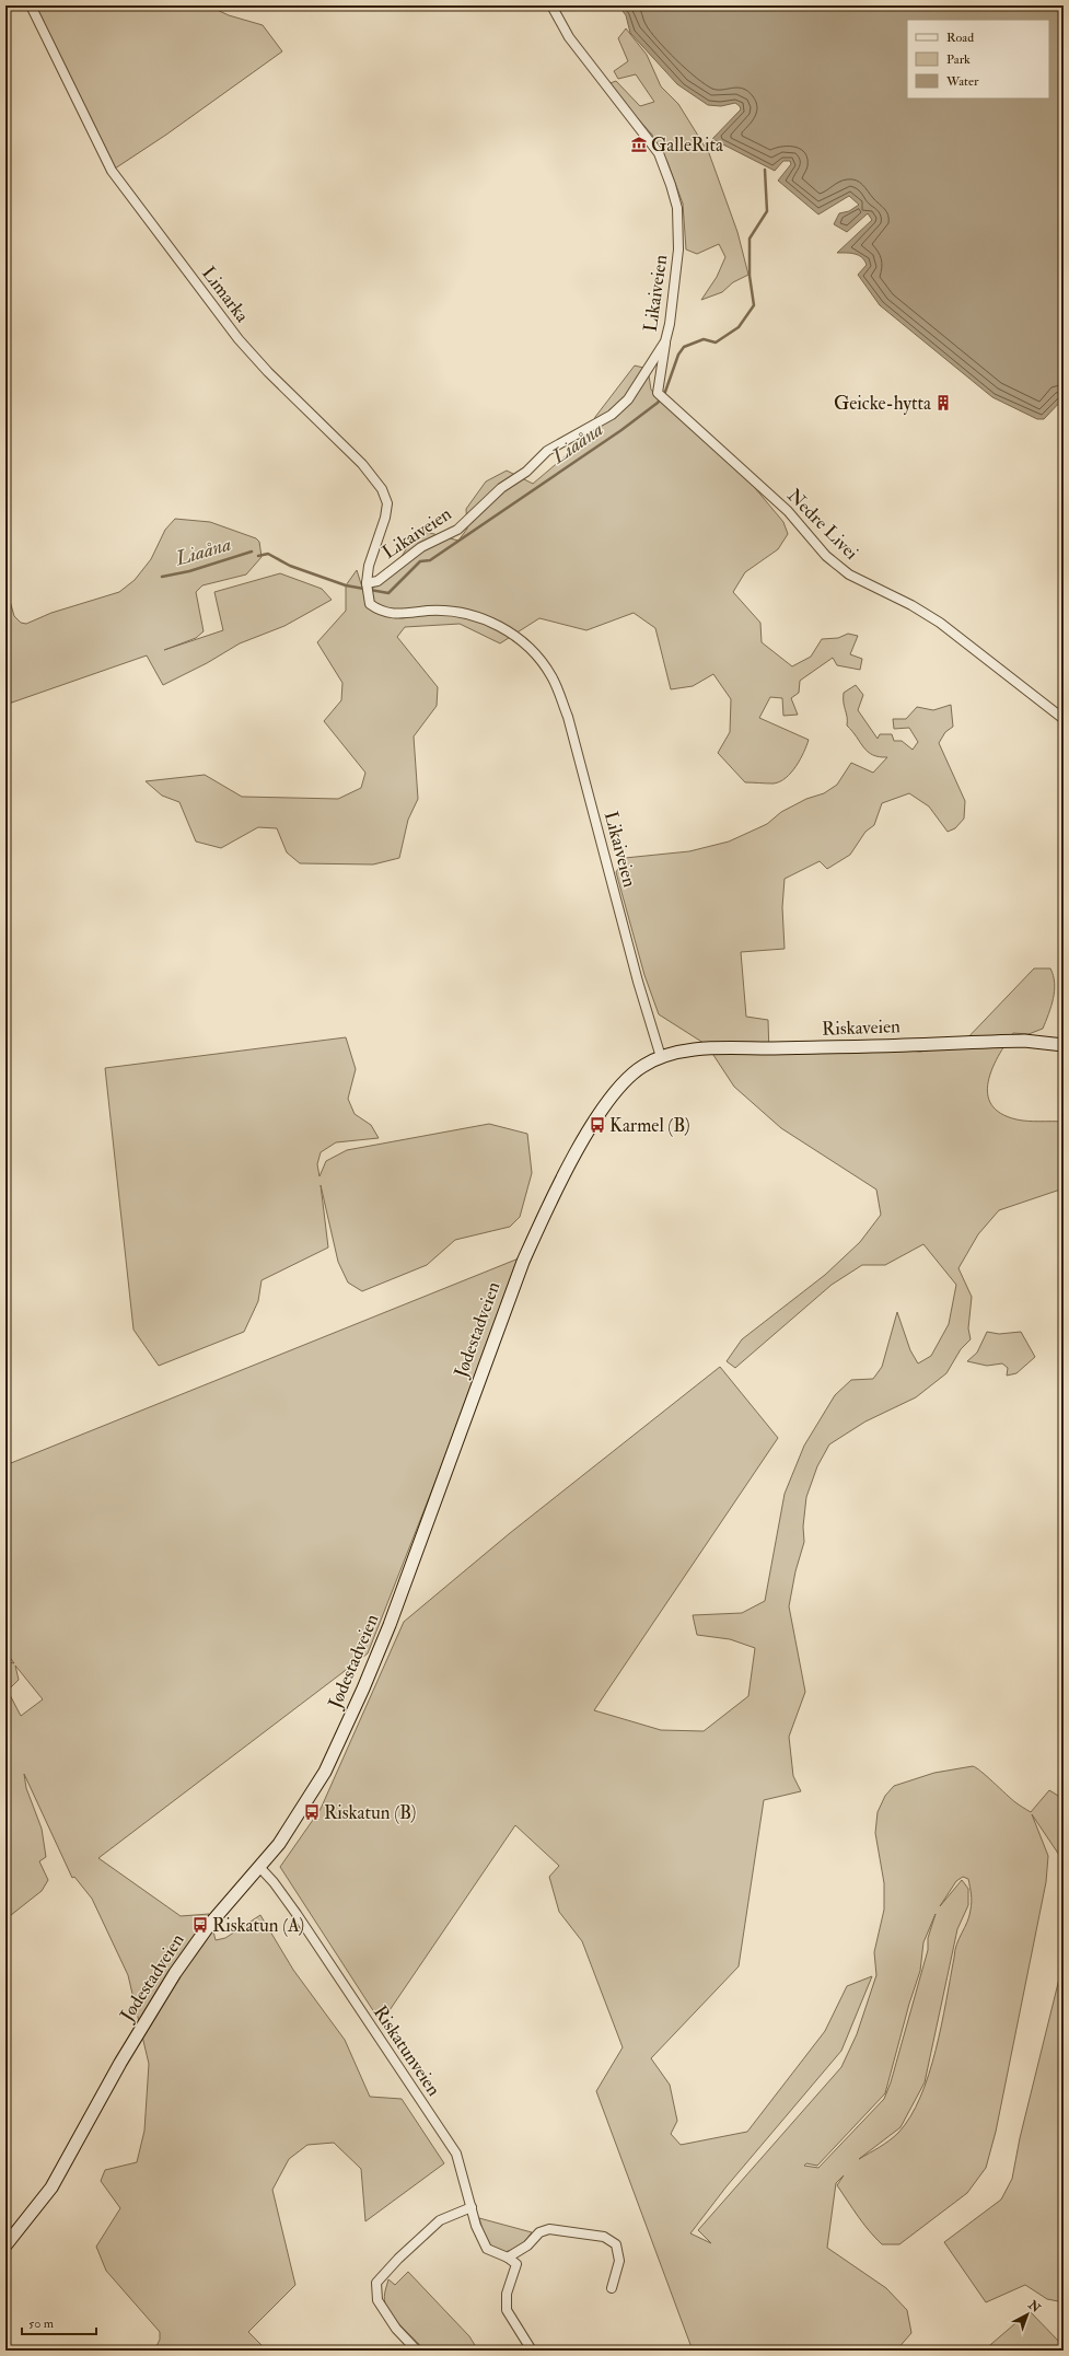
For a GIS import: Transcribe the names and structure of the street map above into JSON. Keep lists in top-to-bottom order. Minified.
{"streets":{"main road":["Riskaveien","Jødestadveien"],"street":["Likaiveien","Limarka","Nedre Livei","Riskatunveien"]},"crossings":[["Likaiveien","Limarka"],["Likaiveien","Nedre Livei"],["Likaiveien","Riskaveien"],["Likaiveien","Jødestadveien"],["Riskaveien","Jødestadveien"],["Jødestadveien","Riskatunveien"]],"water":["Liaåna"],"places":{"museum":["GalleRita"],"building":["Geicke-hytta"],"bus stop":["Karmel (B)","Riskatun (B)","Riskatun (A)"]},"legend":["Road","Park","Water"],"scale_bar":"50 m","north":"top right"}
